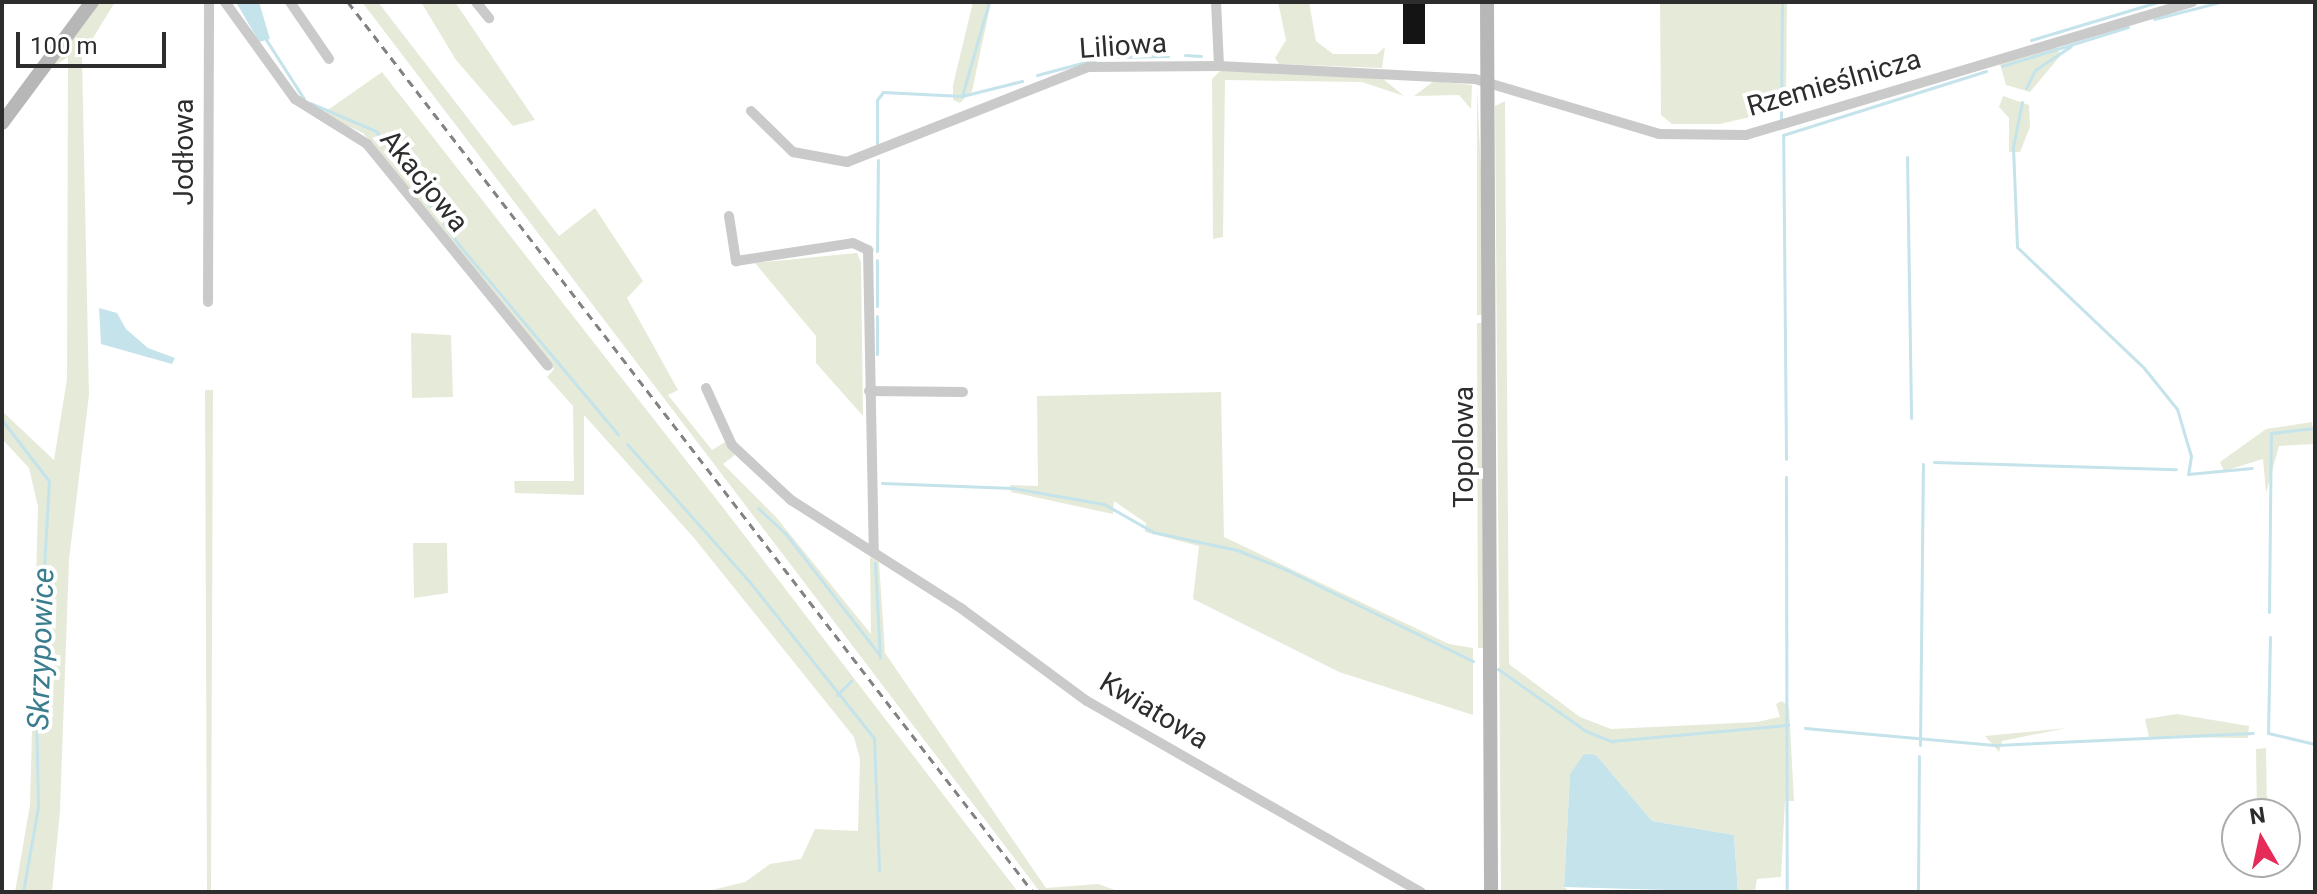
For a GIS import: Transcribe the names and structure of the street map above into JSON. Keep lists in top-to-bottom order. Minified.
{"streets":{"main road":["Topolowa"],"street":["Liliowa","Rzemieślnicza","Jodłowa","Akacjowa","Kwiatowa"]},"crossings":[["Liliowa","Rzemieślnicza"],["Liliowa","Topolowa"],["Rzemieślnicza","Topolowa"]],"water":["Skrzypowice"],"scale_bar":"100 m","north":"top"}
